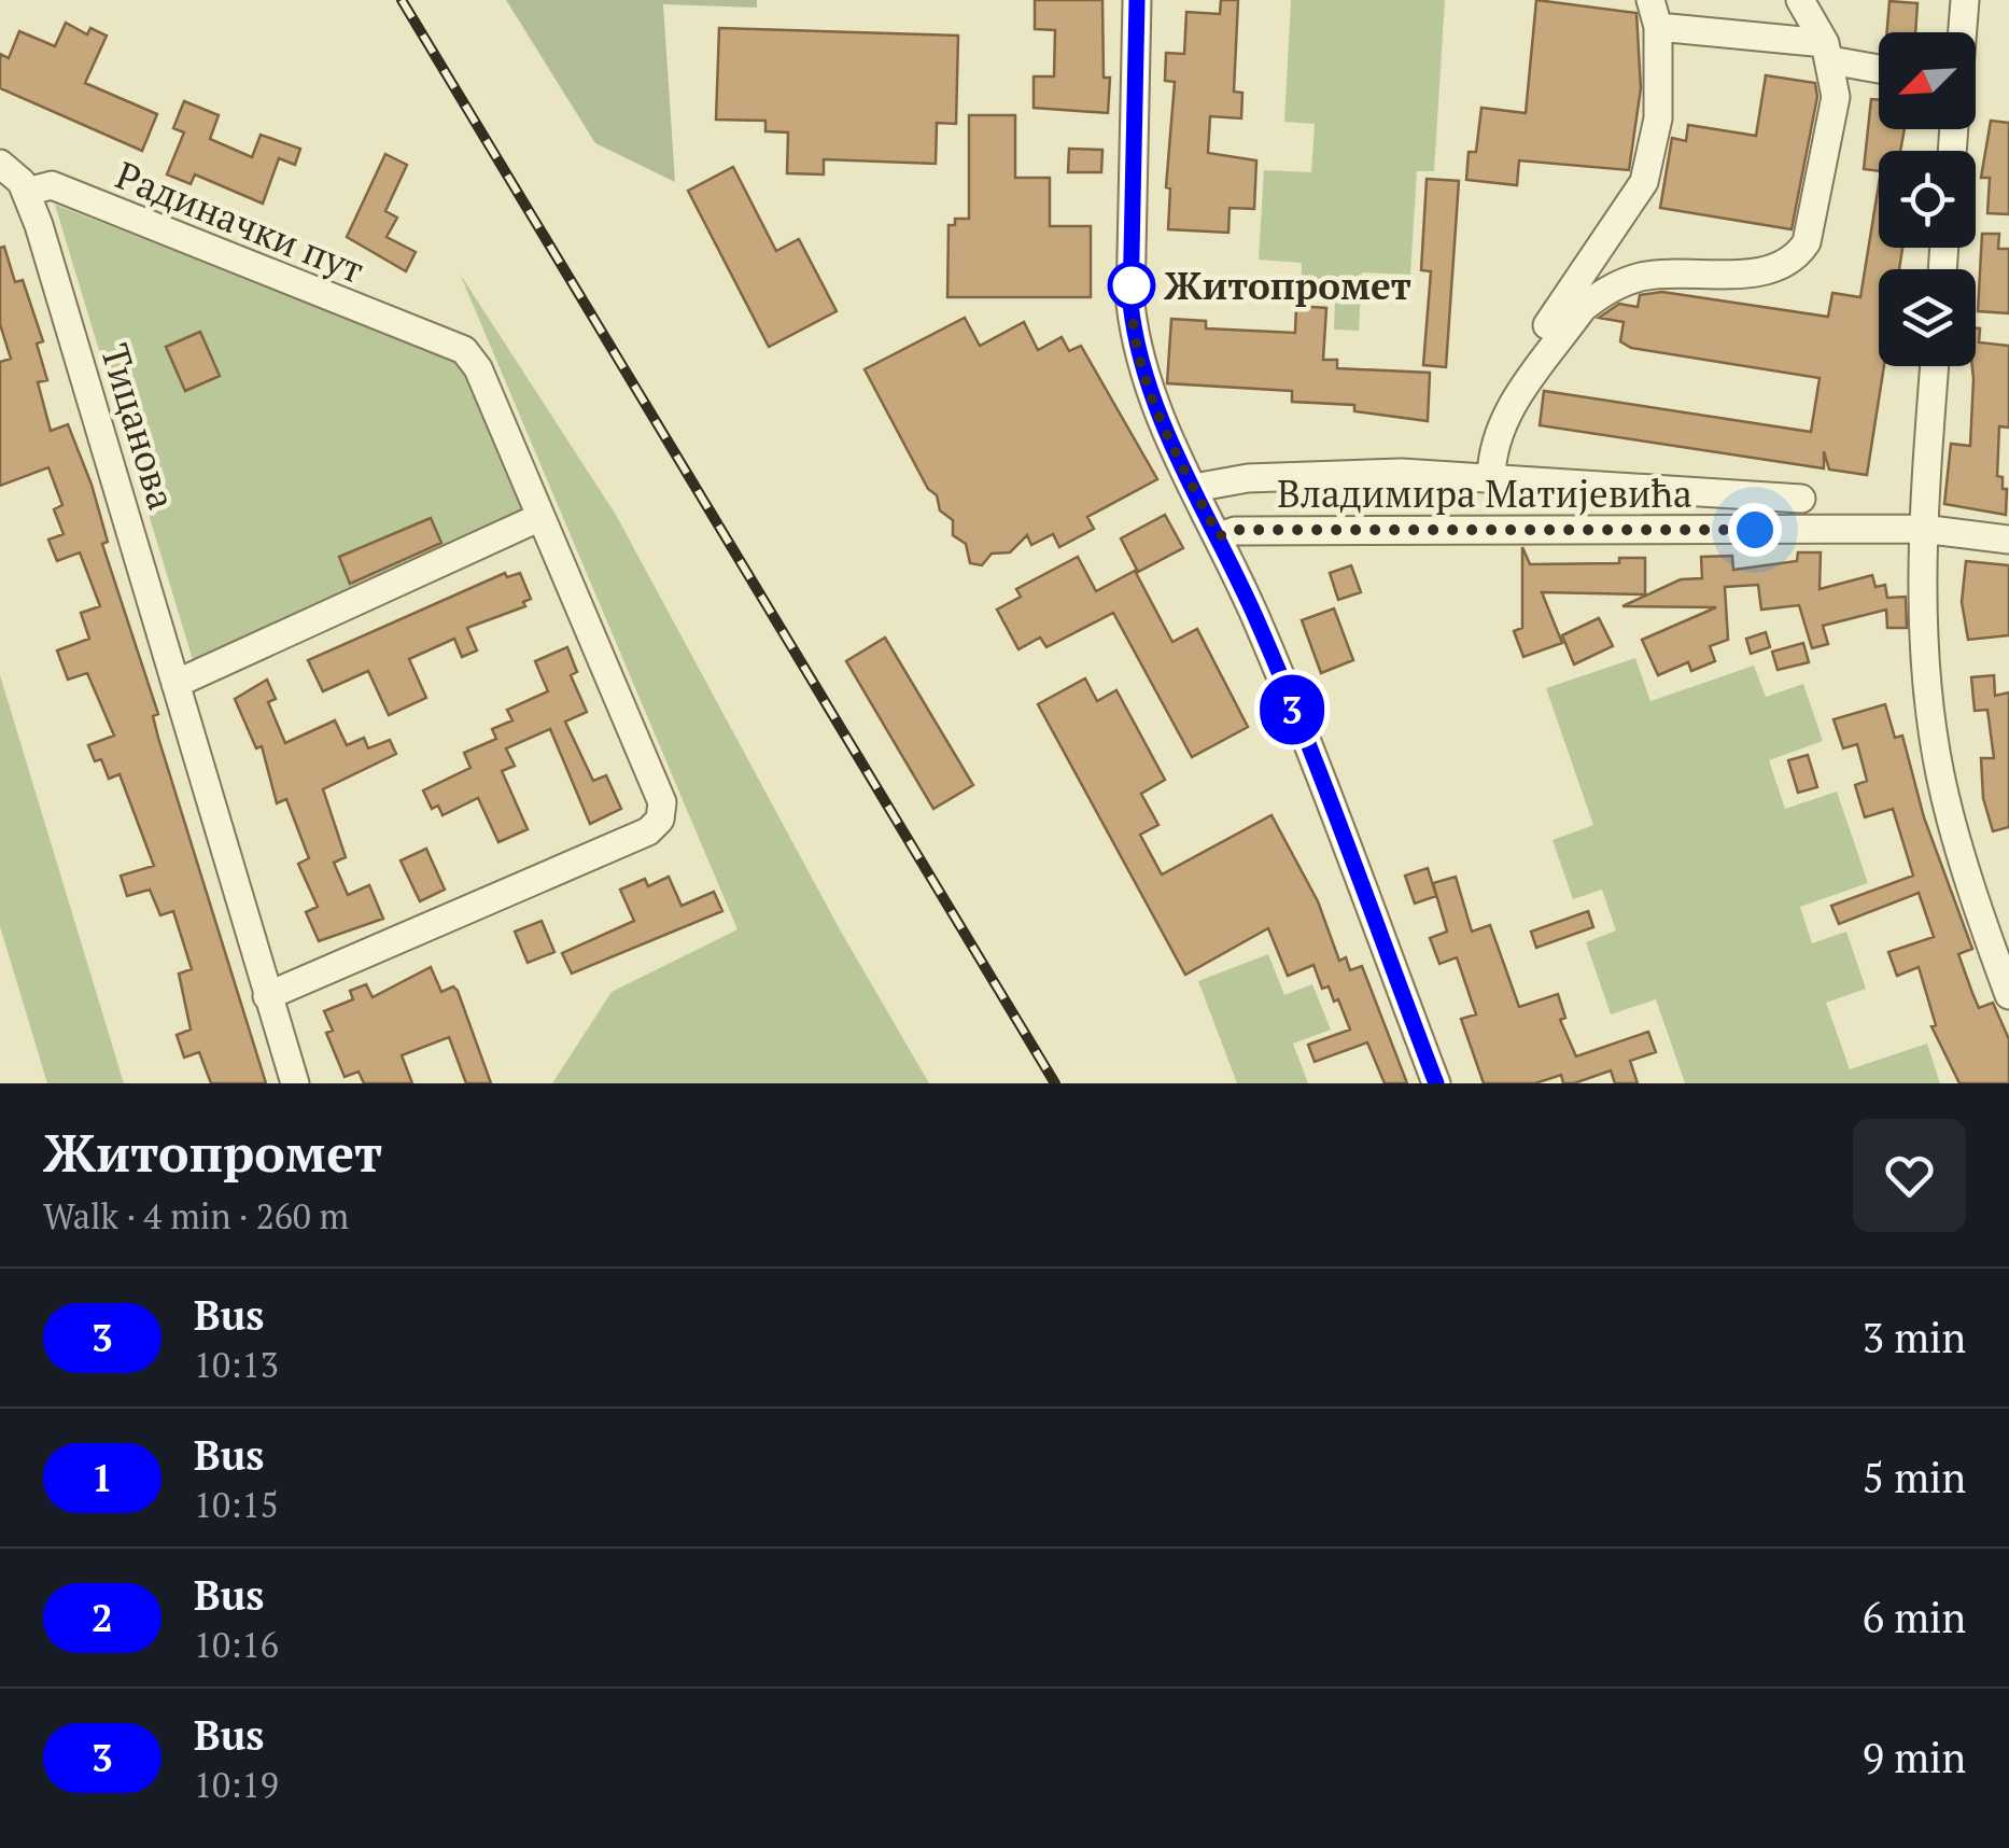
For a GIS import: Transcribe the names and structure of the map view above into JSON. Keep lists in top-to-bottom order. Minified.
{"streets":{"street":["Радиначки пут","Тицанова","Владимира Матијевића"]},"crossings":[["Радиначки пут","Тицанова"]],"places":["Житопромет"],"lines":["bus line 3"],"north":"bottom left","page":{"on_map":"3","heading":["Житопромет","Walk · 4 min · 260 m"],"list":[{"mark":"3","name":"Bus","note":"10:13","value":"3 min"},{"mark":"1","name":"Bus","note":"10:15","value":"5 min"},{"mark":"2","name":"Bus","note":"10:16","value":"6 min"},{"mark":"3","name":"Bus","note":"10:19","value":"9 min"}]}}
